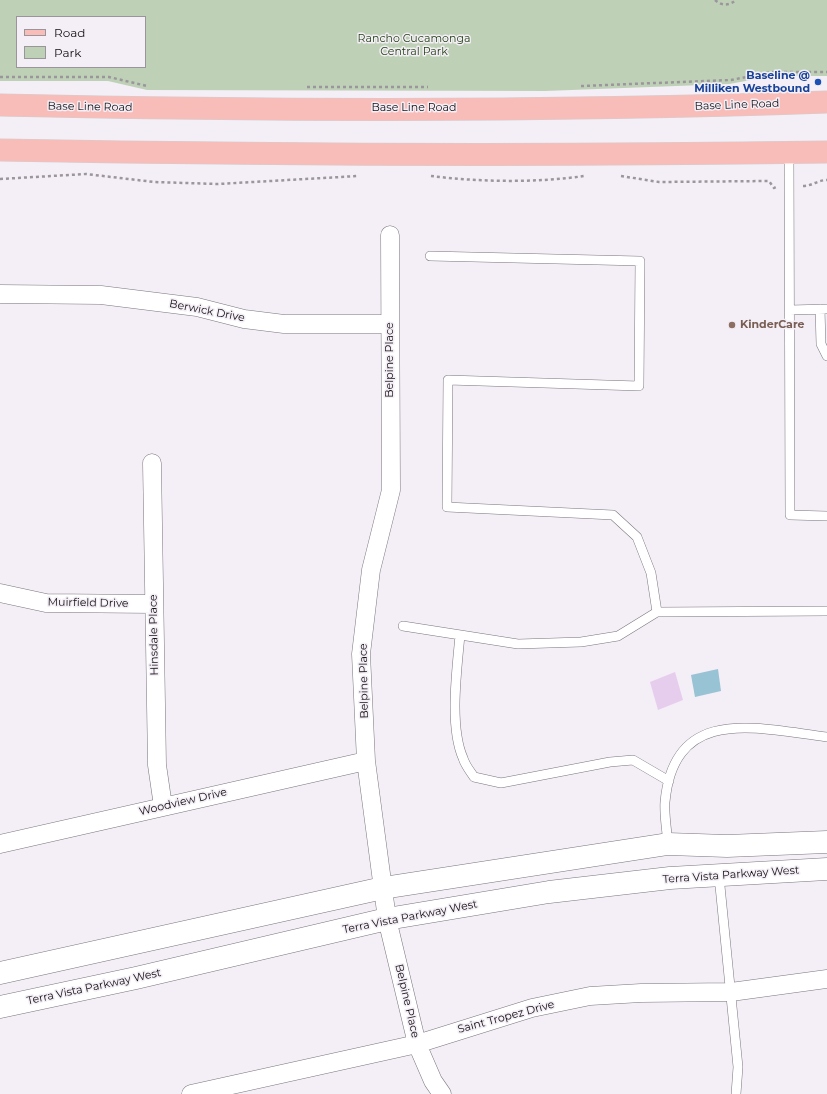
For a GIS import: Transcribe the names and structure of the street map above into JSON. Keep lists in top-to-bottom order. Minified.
{"streets":{"main road":["Base Line Road"],"street":["Berwick Drive","Belpine Place","Muirfield Drive","Hinsdale Place","Woodview Drive","Terra Vista Parkway West","Saint Tropez Drive"]},"crossings":[["Berwick Drive","Belpine Place"],["Belpine Place","Woodview Drive"],["Belpine Place","Terra Vista Parkway West"],["Belpine Place","Saint Tropez Drive"],["Muirfield Drive","Hinsdale Place"],["Hinsdale Place","Woodview Drive"]],"parks":["Rancho Cucamonga Central Park"],"places":["Baseline @ Milliken Westbound","KinderCare"],"legend":["Road","Park"]}
